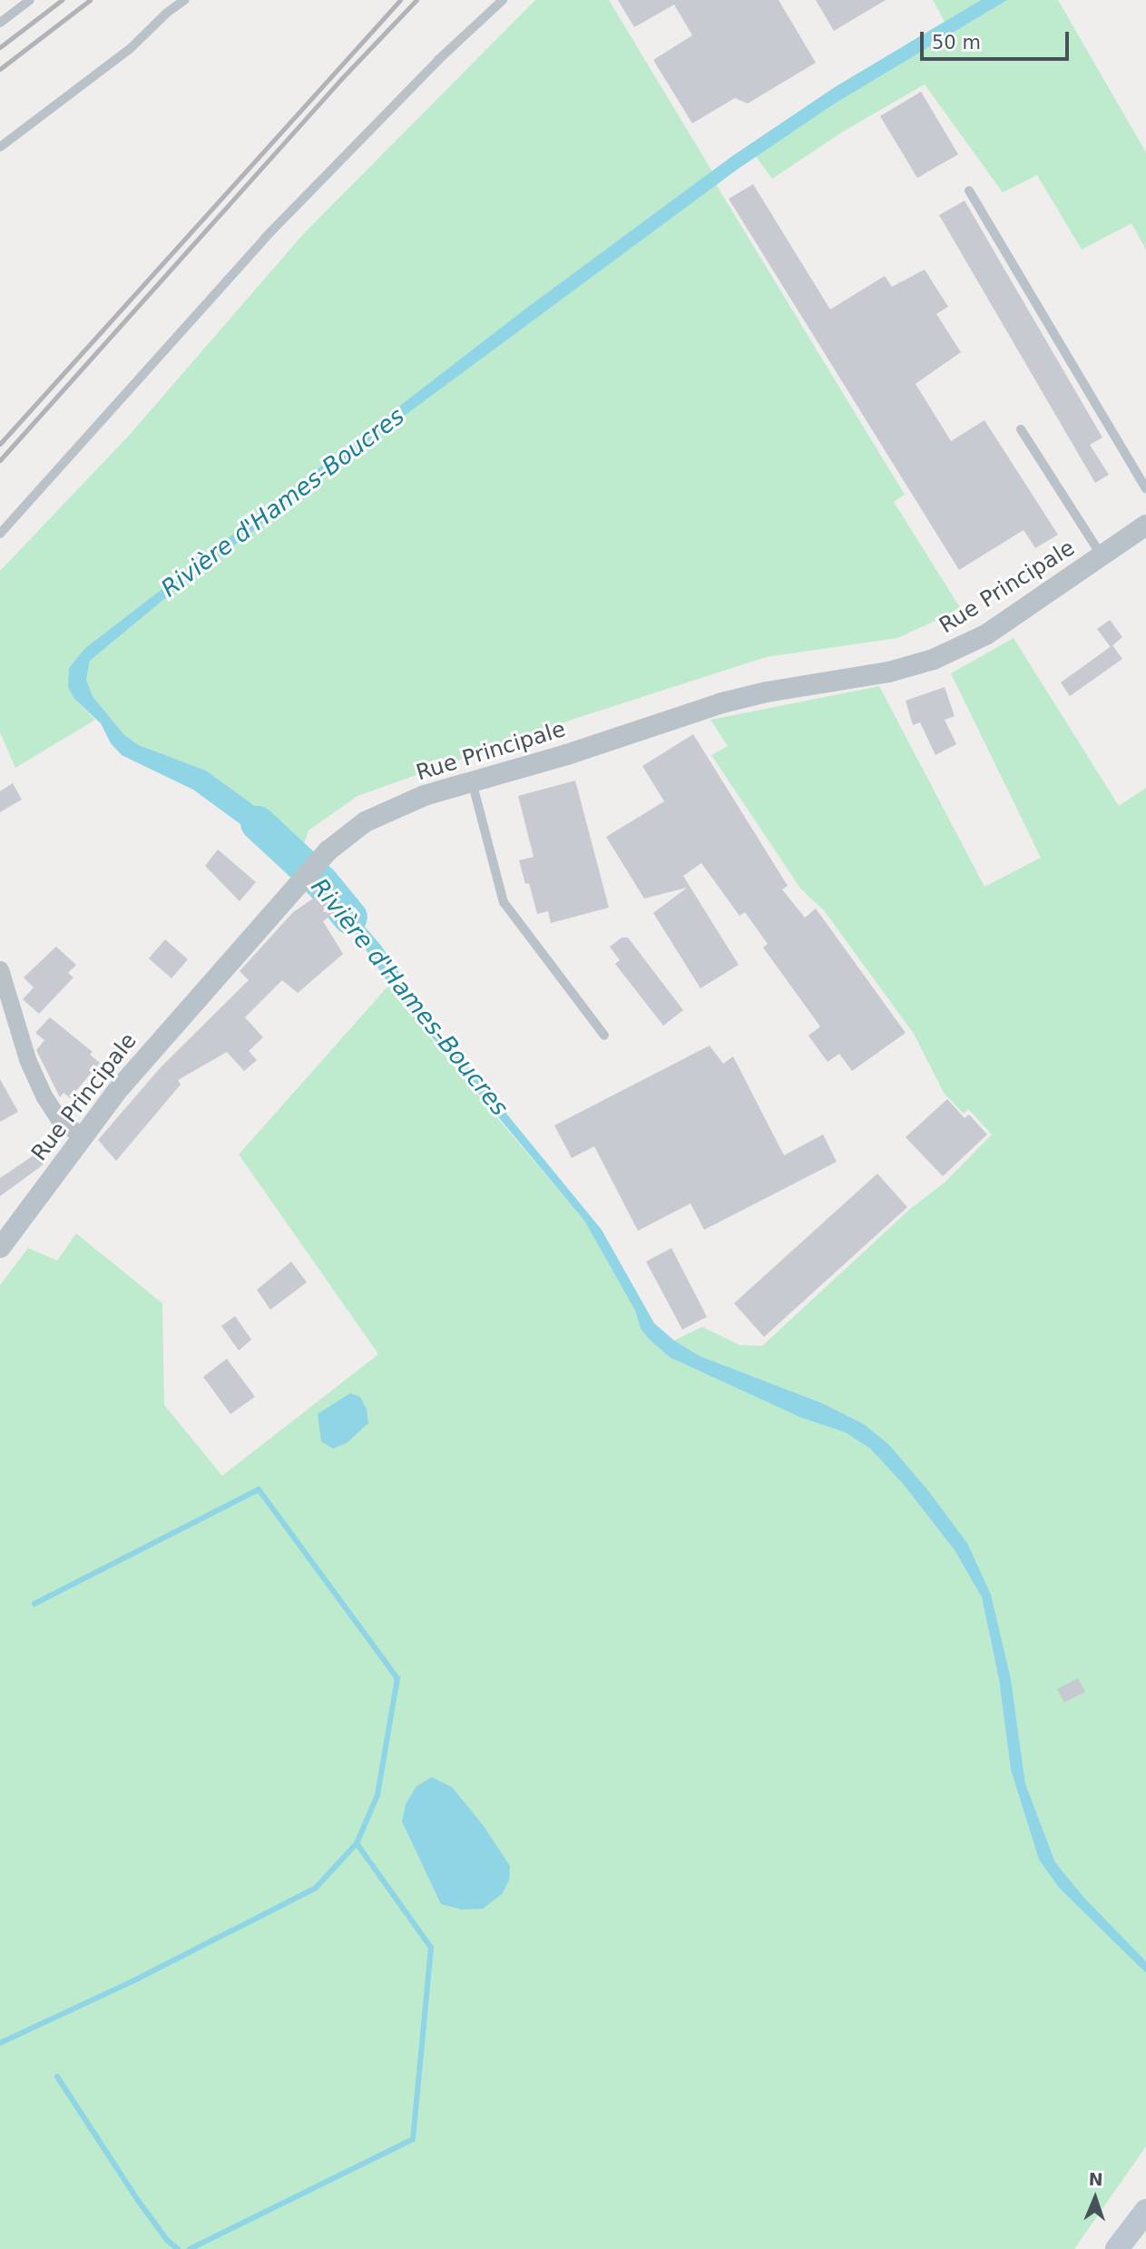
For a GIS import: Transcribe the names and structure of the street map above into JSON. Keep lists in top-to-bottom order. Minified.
{"streets":{"street":["Rue Principale"]},"water":["Rivière d'Hames-Boucres"],"scale_bar":"50 m","north":"top"}
